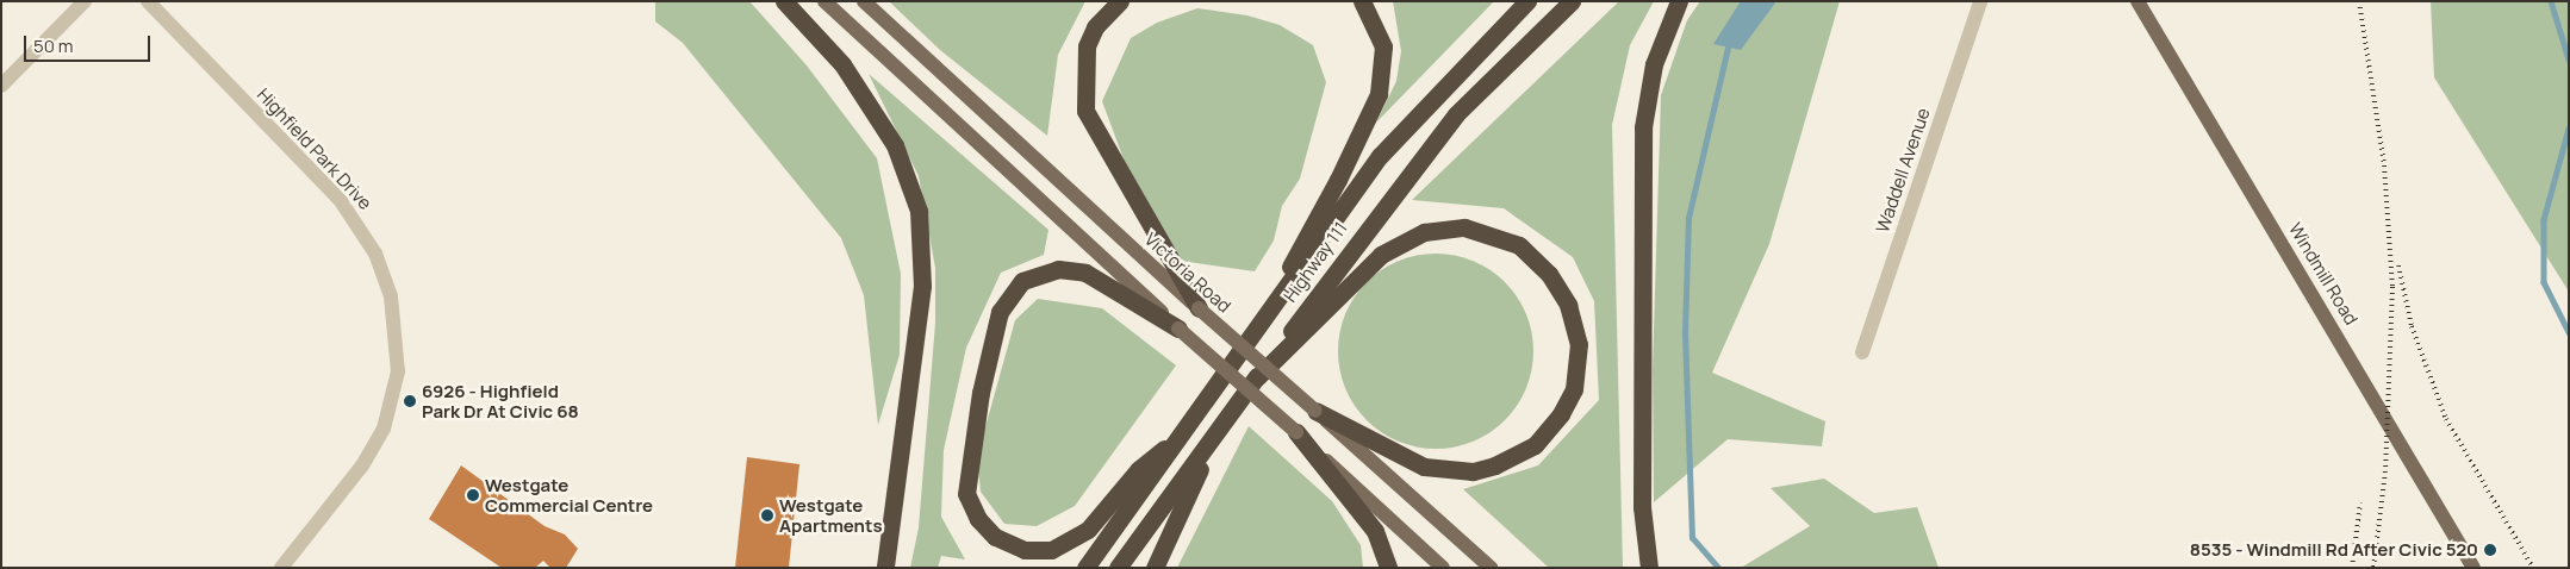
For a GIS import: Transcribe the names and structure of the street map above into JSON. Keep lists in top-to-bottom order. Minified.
{"streets":{"highway":["Highway 111"],"main road":["Victoria Road","Windmill Road"],"street":["Highfield Park Drive","Waddell Avenue"]},"places":["6926 - Highfield Park Dr At Civic 68","Westgate Commercial Centre","Westgate Apartments","8535 - Windmill Rd After Civic 520"],"scale_bar":"50 m"}
